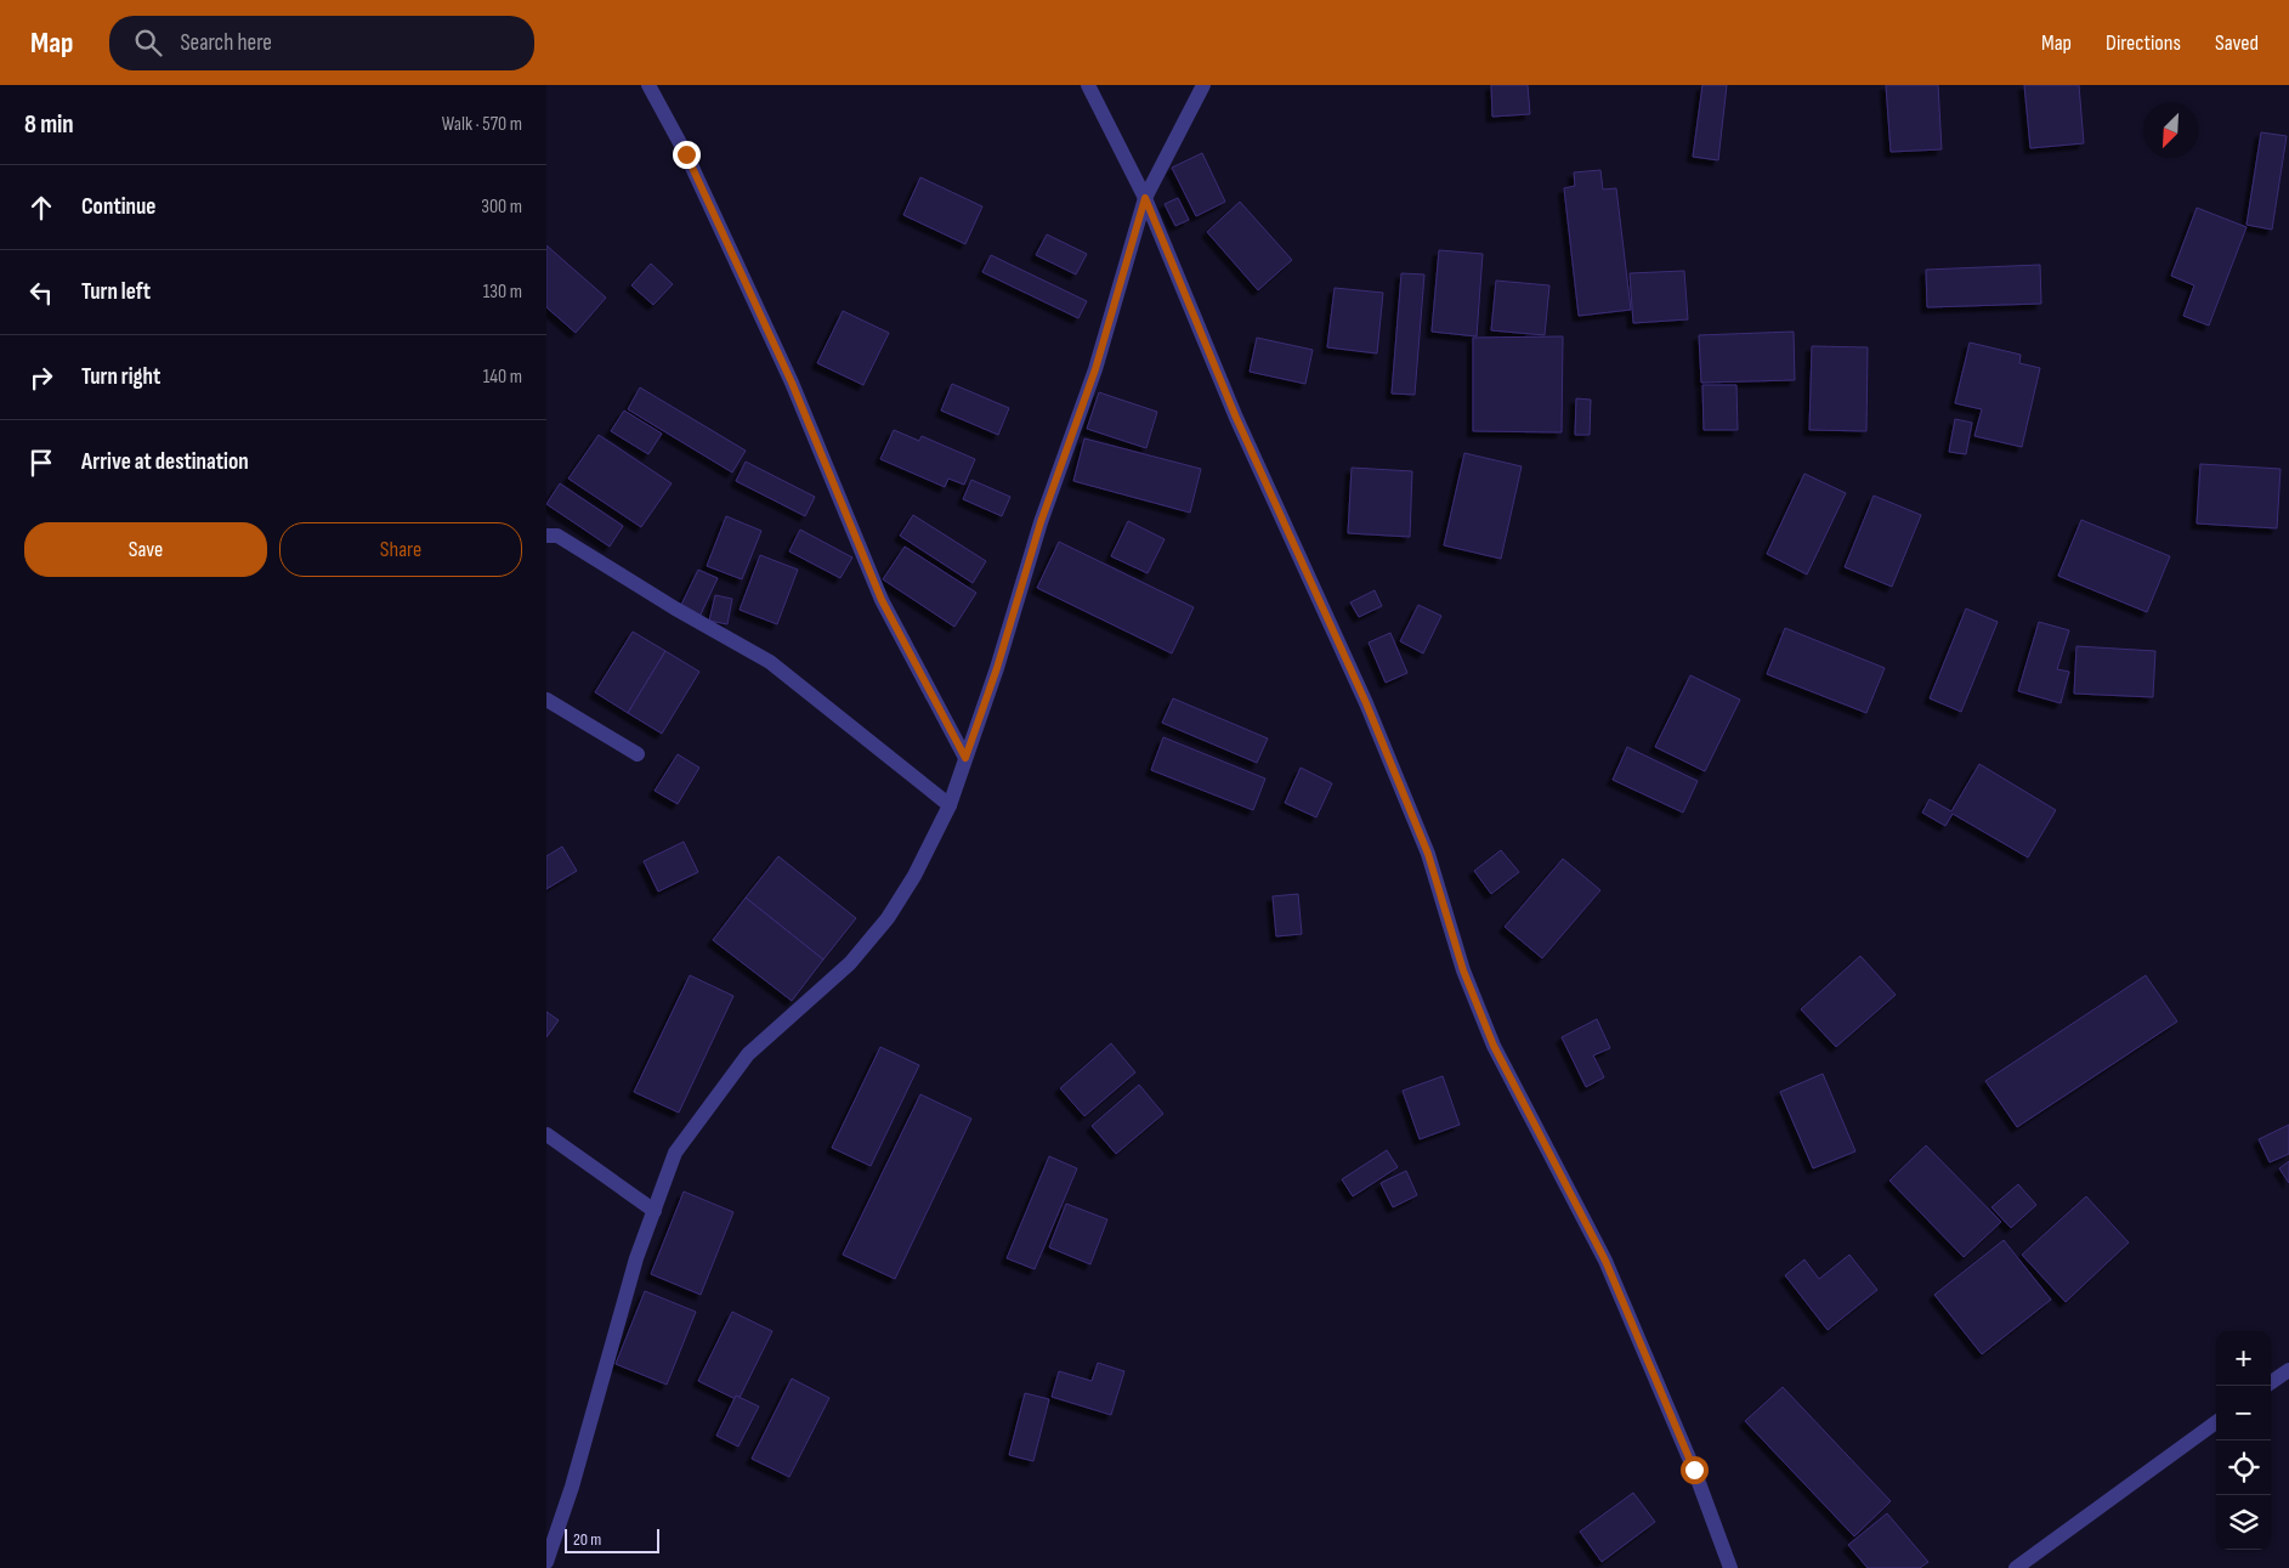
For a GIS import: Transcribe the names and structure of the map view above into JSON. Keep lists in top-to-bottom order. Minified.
{"scale_bar":"20 m","north":"bottom left","page":{"header":"Map","search":"Search here","nav":["Map","Directions","Saved"],"heading":["8 min","Walk · 570 m"],"list":[["Continue","300 m"],["Turn left","130 m"],["Turn right","140 m"],"Arrive at destination"],"buttons":["Save","Share"],"map_buttons":["+","−"],"scale":"20 m"}}
